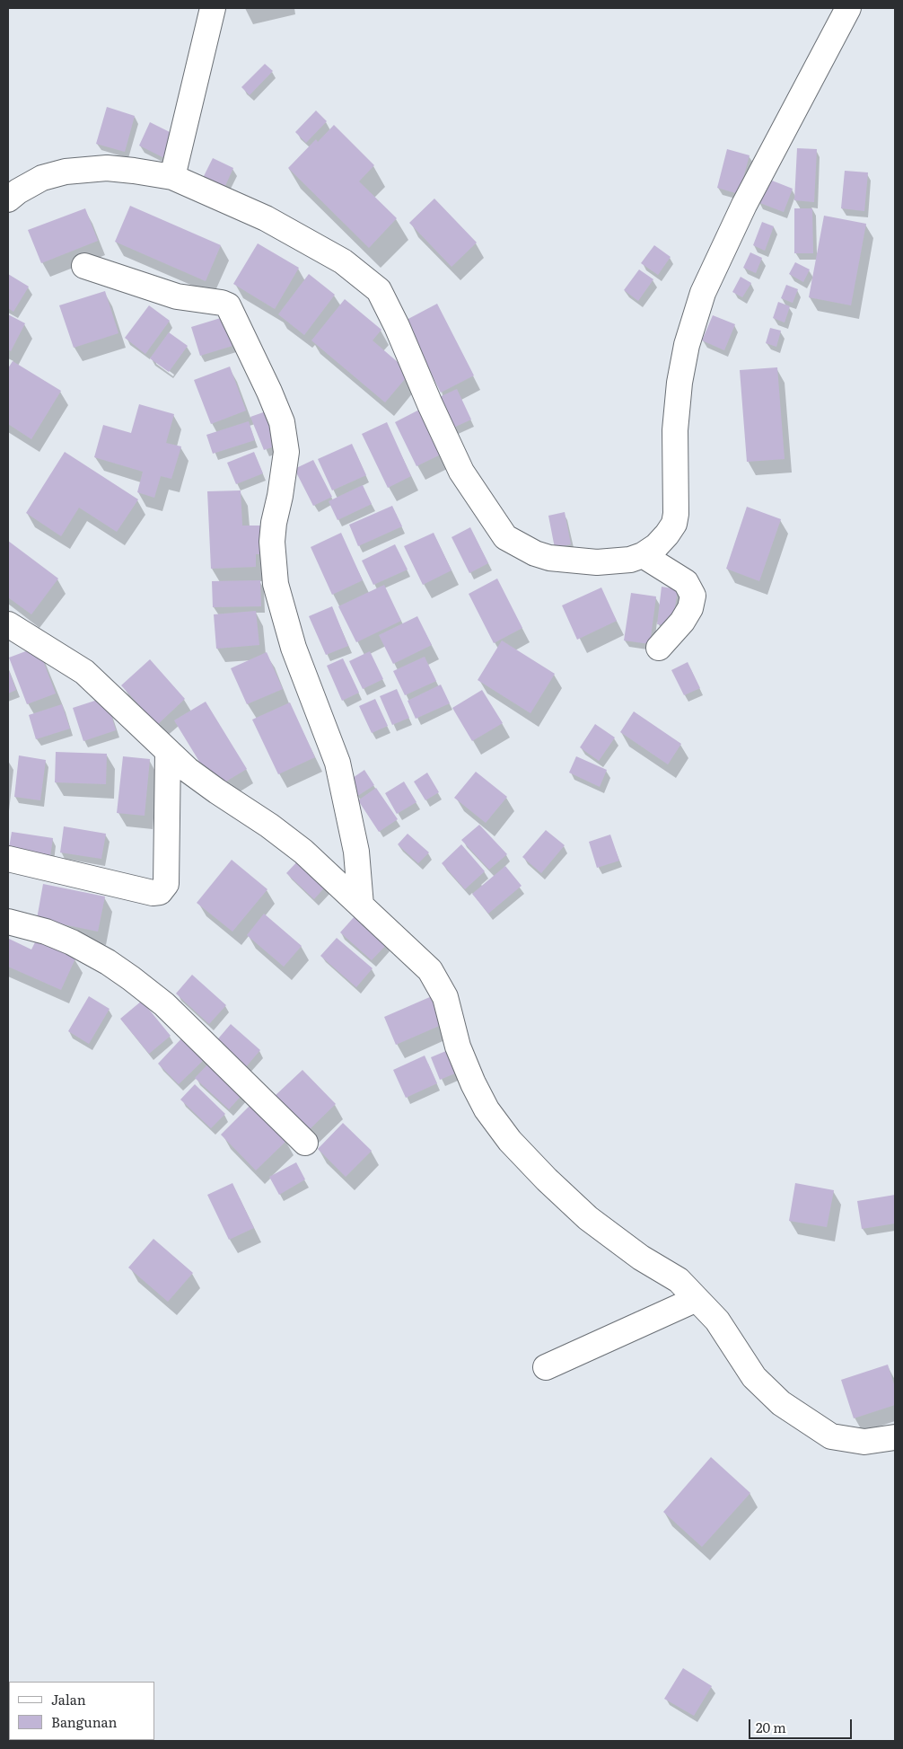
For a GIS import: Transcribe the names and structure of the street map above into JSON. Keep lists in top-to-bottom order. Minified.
{"legend":["Jalan","Bangunan"],"scale_bar":"20 m"}
